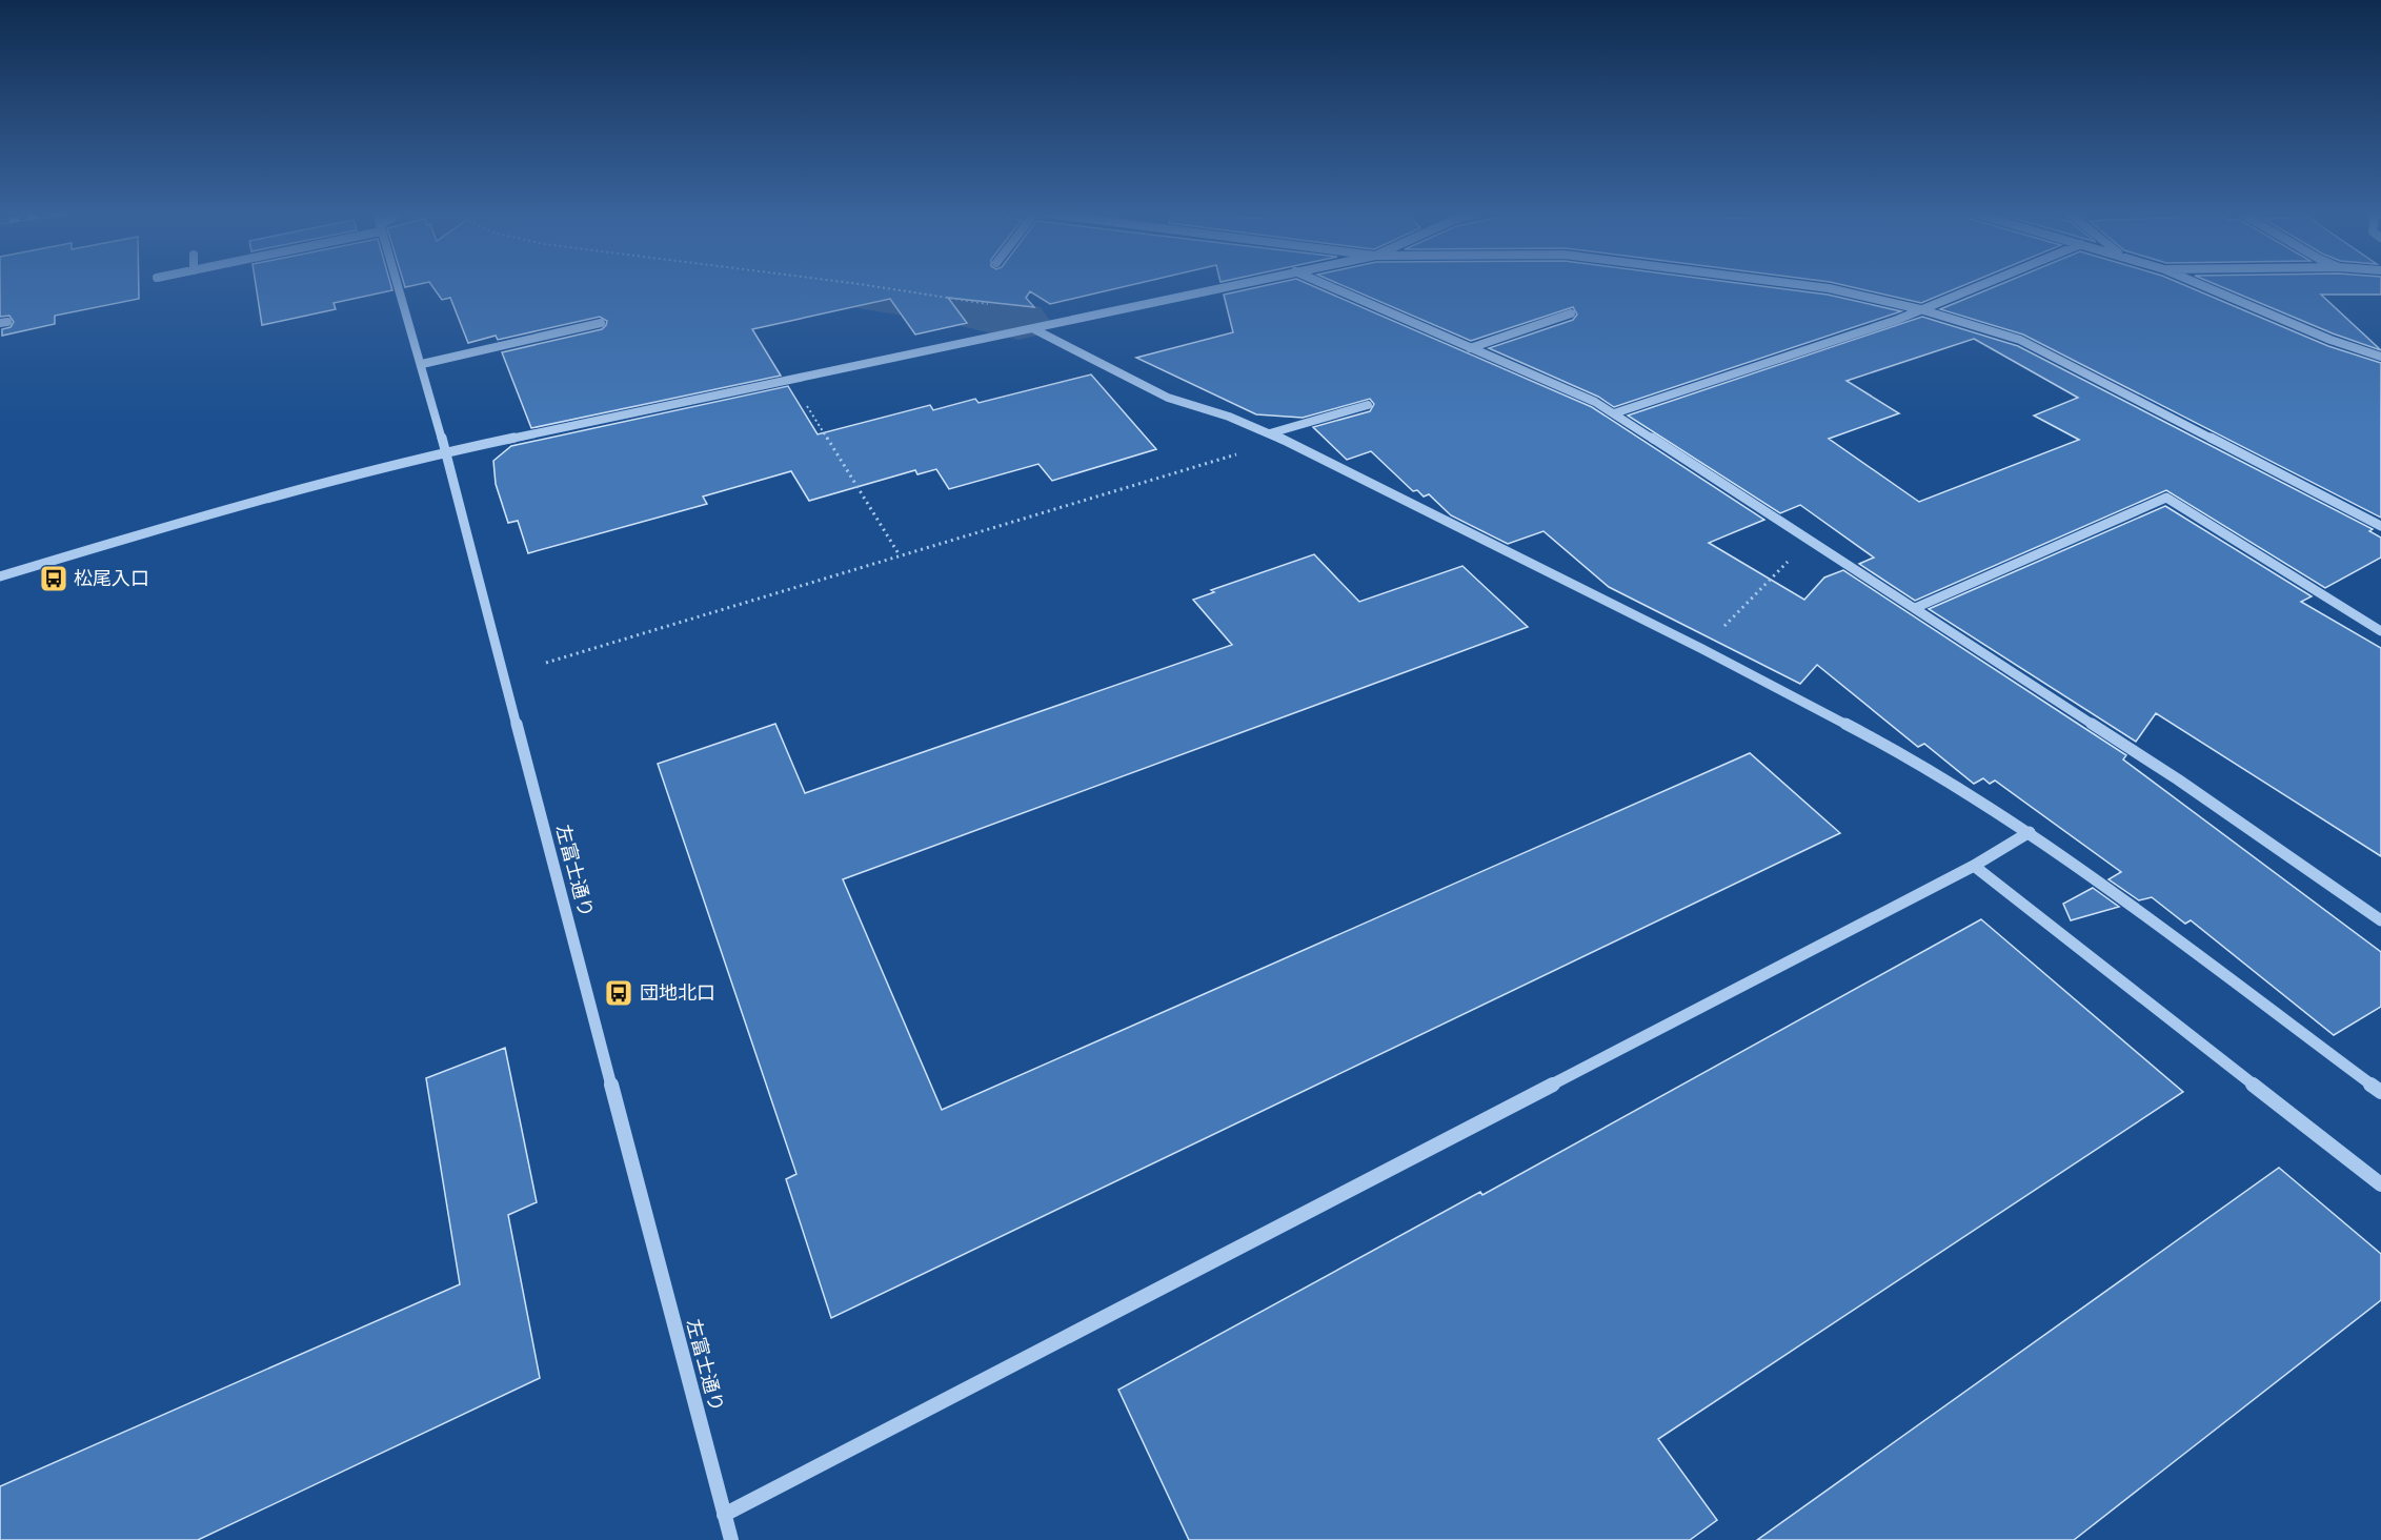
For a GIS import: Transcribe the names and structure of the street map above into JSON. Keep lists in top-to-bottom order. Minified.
{"streets":{"street":["左富士通り"]},"places":{"bus stop":["松尾入口","団地北口"]}}
